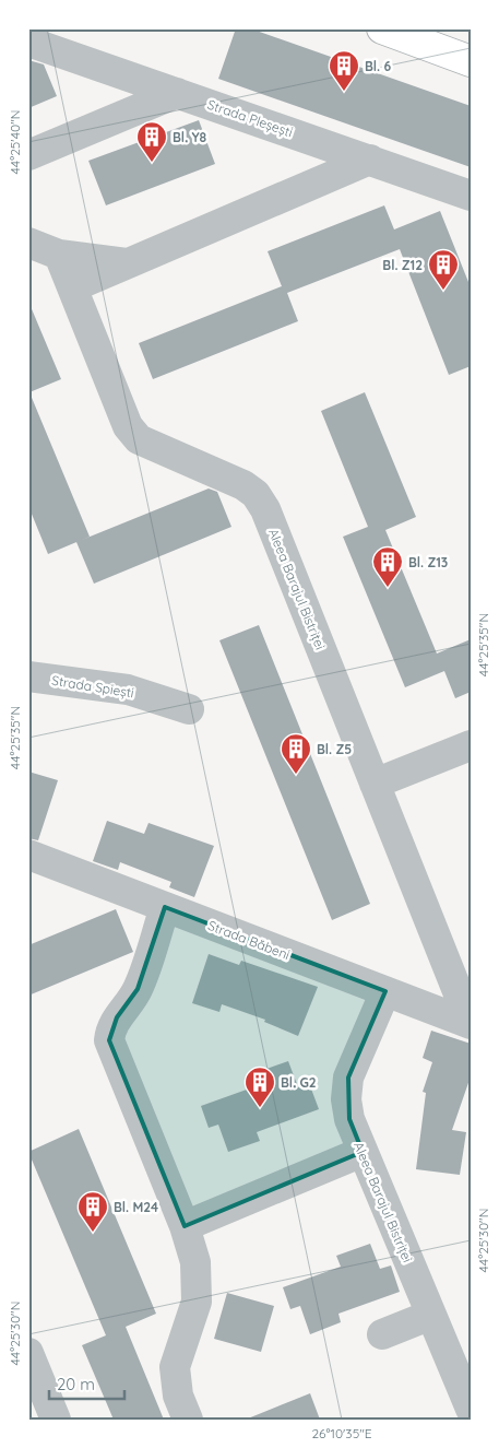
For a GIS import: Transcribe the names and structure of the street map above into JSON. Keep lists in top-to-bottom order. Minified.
{"streets":{"street":["Strada Pleșești","Aleea Barajul Bistriței","Strada Spiești","Strada Băbeni"]},"crossings":[["Aleea Barajul Bistriței","Strada Băbeni"]],"places":{"building":["Bl. 6","Bl. Y8","Bl. Z12","Bl. Z13","Bl. Z5","Bl. G2","Bl. M24"]},"scale_bar":"20 m","coordinates":["44°25'40\"N","44°25'35\"N","44°25'30\"N","26°10'35\"E"]}
